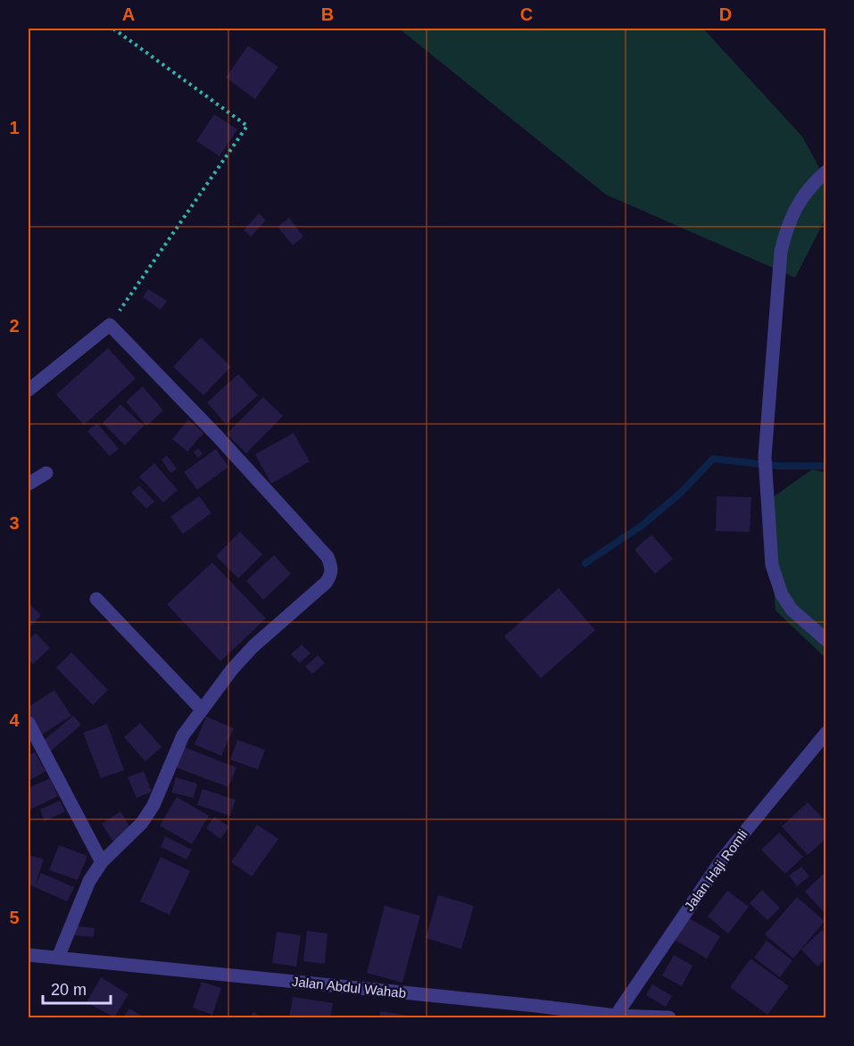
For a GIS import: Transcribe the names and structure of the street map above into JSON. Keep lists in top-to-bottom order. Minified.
{"streets":{"street":["Jalan Haji Romli","Jalan Abdul Wahab"]},"crossings":[["Jalan Haji Romli","Jalan Abdul Wahab"]],"scale_bar":"20 m","grid":{"columns":["A","B","C","D"],"rows":["1","2","3","4","5"]}}
